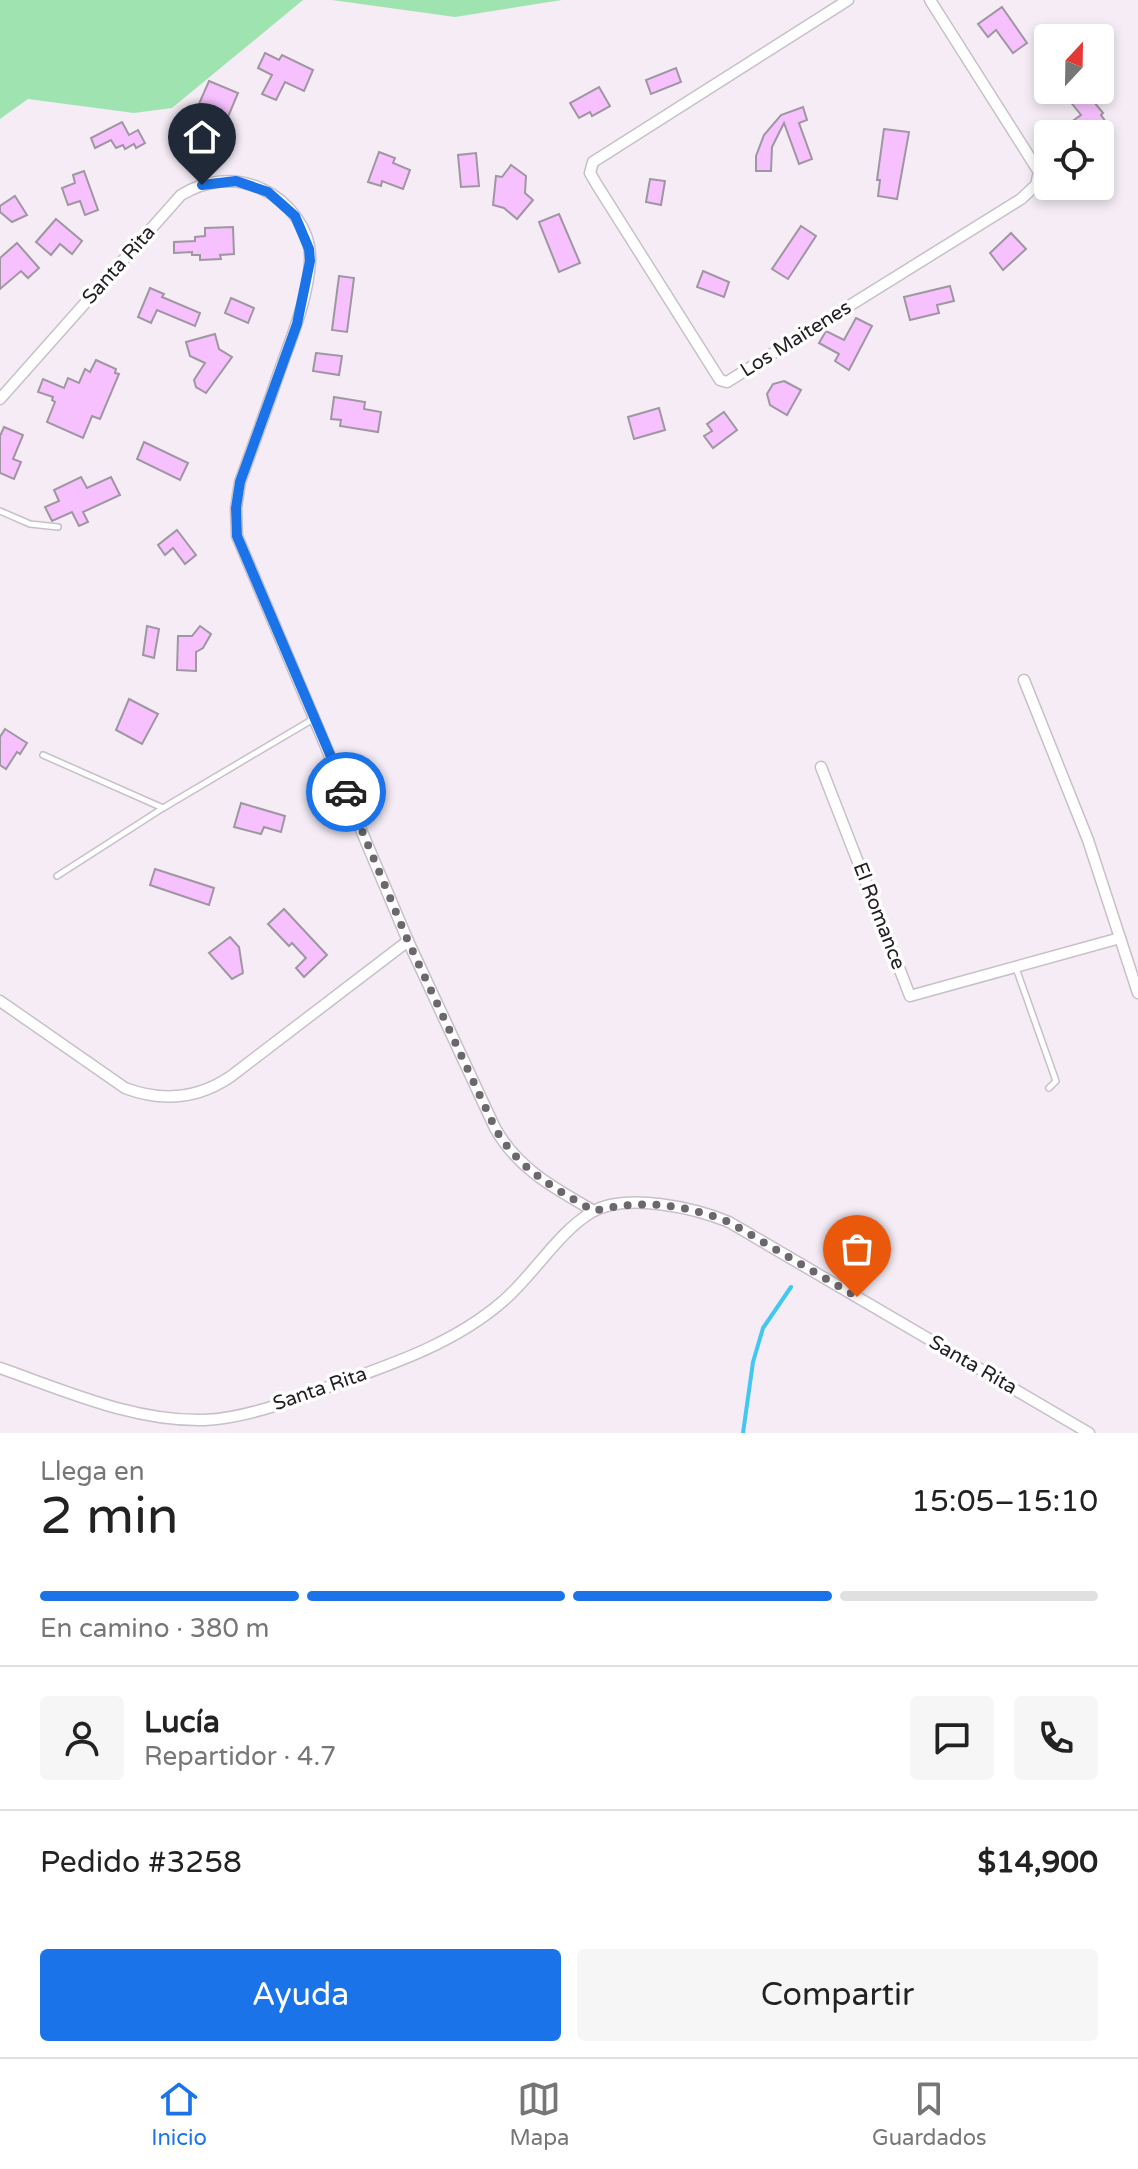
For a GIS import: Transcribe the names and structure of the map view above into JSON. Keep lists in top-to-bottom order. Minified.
{"streets":{"street":["Santa Rita","Los Maitenes","El Romance"]},"north":"top","page":{"heading":["2 min","Llega en","15:05–15:10"],"panel":["Lucía","Repartidor · 4.7","Pedido #3258","$14,900"],"bar":"En camino · 380 m","buttons":["Ayuda","Compartir"],"tabs":["Inicio","Mapa","Guardados"]}}
